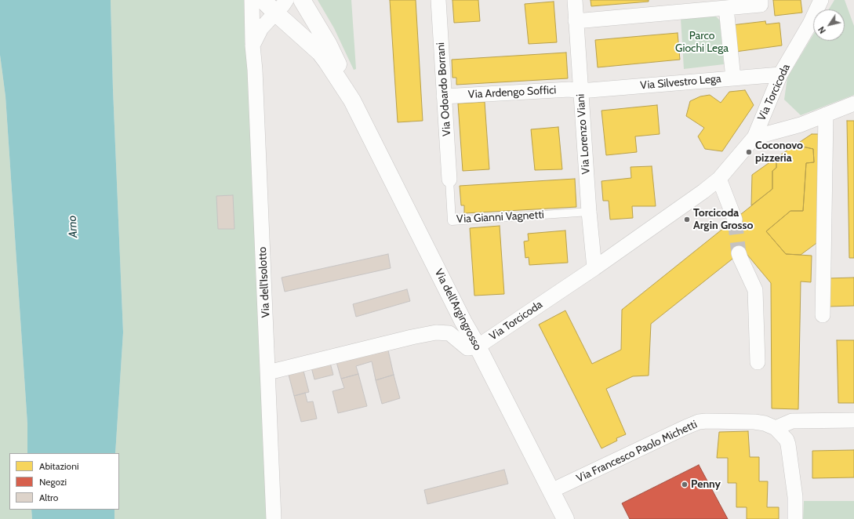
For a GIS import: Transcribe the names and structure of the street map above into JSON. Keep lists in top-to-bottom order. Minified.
{"streets":{"street":["Via Silvestro Lega","Via Odoardo Borrani","Via Ardengo Soffici","Via Torcicoda","Via Lorenzo Viani","Via dell'Isolotto","Via dell'Argingrosso","Via Francesco Paolo Michetti"],"lane":["Via Gianni Vagnetti"]},"crossings":[["Via Silvestro Lega","Via Ardengo Soffici"],["Via Silvestro Lega","Via Torcicoda"],["Via Silvestro Lega","Via Lorenzo Viani"],["Via Odoardo Borrani","Via Ardengo Soffici"],["Via Odoardo Borrani","Via Gianni Vagnetti"],["Via Ardengo Soffici","Via Lorenzo Viani"],["Via Torcicoda","Via Lorenzo Viani"],["Via Torcicoda","Via dell'Isolotto"],["Via Torcicoda","Via dell'Argingrosso"],["Via Lorenzo Viani","Via Gianni Vagnetti"],["Via dell'Argingrosso","Via Francesco Paolo Michetti"]],"water":["Arno"],"parks":["Parco Giochi Lega"],"places":["Coconovo pizzeria","Torcicoda Argin Grosso","Penny"],"legend":["Abitazioni","Negozi","Altro"],"north":"bottom left"}
